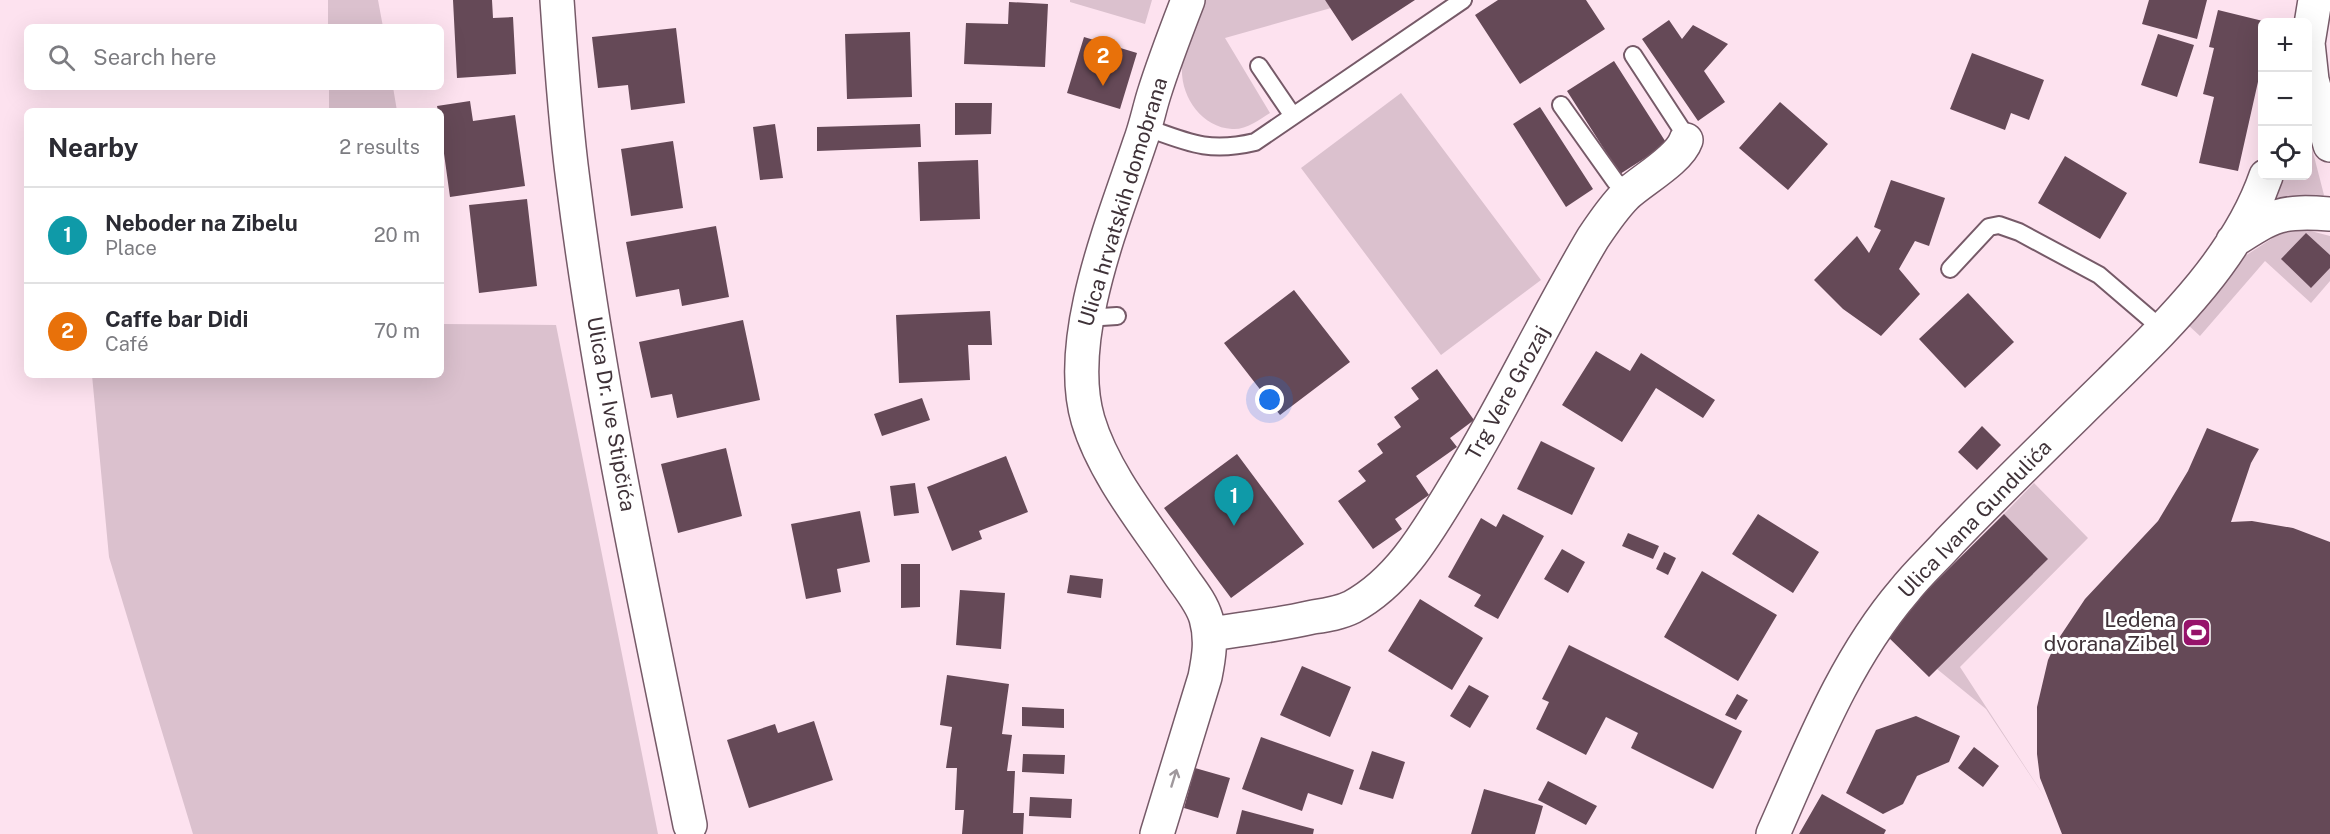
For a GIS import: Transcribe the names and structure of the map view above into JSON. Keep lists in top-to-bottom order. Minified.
{"streets":{"street":["Ulica hrvatskih domobrana","Trg Vere Grozaj","Ulica Dr. Ive Stipčića","Ulica Ivana Gundulića"]},"crossings":[["Ulica hrvatskih domobrana","Trg Vere Grozaj"]],"places":{"sports":["Ledena dvorana Zibel"]},"page":{"map_buttons":["+","−"],"search":"Search here","pins":["2","1"],"heading":["Nearby","2 results"],"list":[{"mark":"1","name":"Neboder na Zibelu","note":"Place","value":"20 m"},{"mark":"2","name":"Caffe bar Didi","note":"Café","value":"70 m"}]}}
